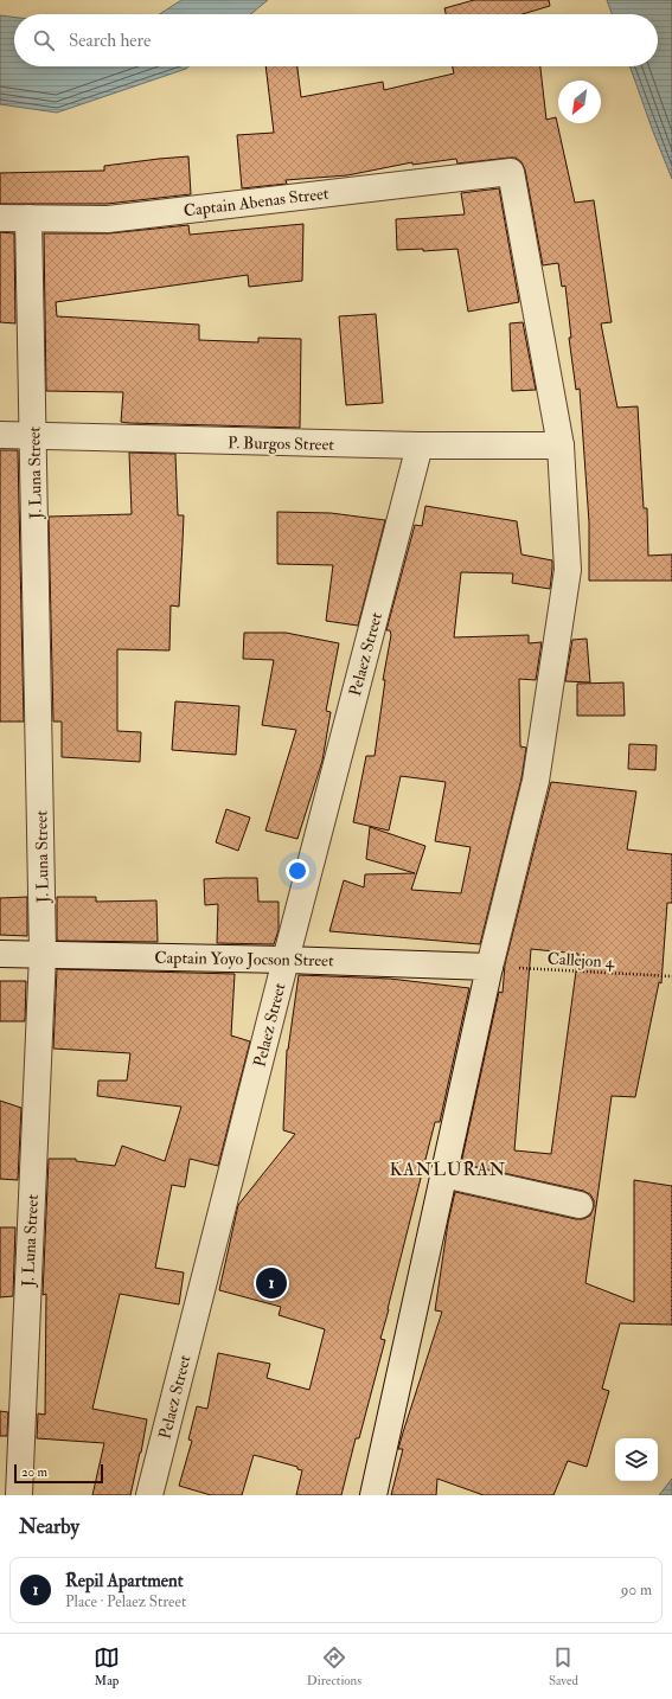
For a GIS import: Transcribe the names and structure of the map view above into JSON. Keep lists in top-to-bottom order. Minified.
{"streets":{"street":["Captain Abenas Street","P. Burgos Street","J. Luna Street","Pelaez Street","Captain Yoyo Jocson Street"],"path":["Callejon 4"]},"crossings":[["Captain Abenas Street","P. Burgos Street"],["Captain Abenas Street","J. Luna Street"],["P. Burgos Street","J. Luna Street"],["P. Burgos Street","Pelaez Street"],["J. Luna Street","Captain Yoyo Jocson Street"],["Pelaez Street","Captain Yoyo Jocson Street"],["Captain Yoyo Jocson Street","Callejon 4"]],"districts":["KANLURAN"],"scale_bar":"20 m","north":"bottom left","page":{"search":"Search here","pins":"1","scale":"20 m","heading":"Nearby","list":[{"mark":"1","name":"Repil Apartment","note":"Place · Pelaez Street","value":"90 m"}],"nav":["Map","Directions","Saved"]}}
